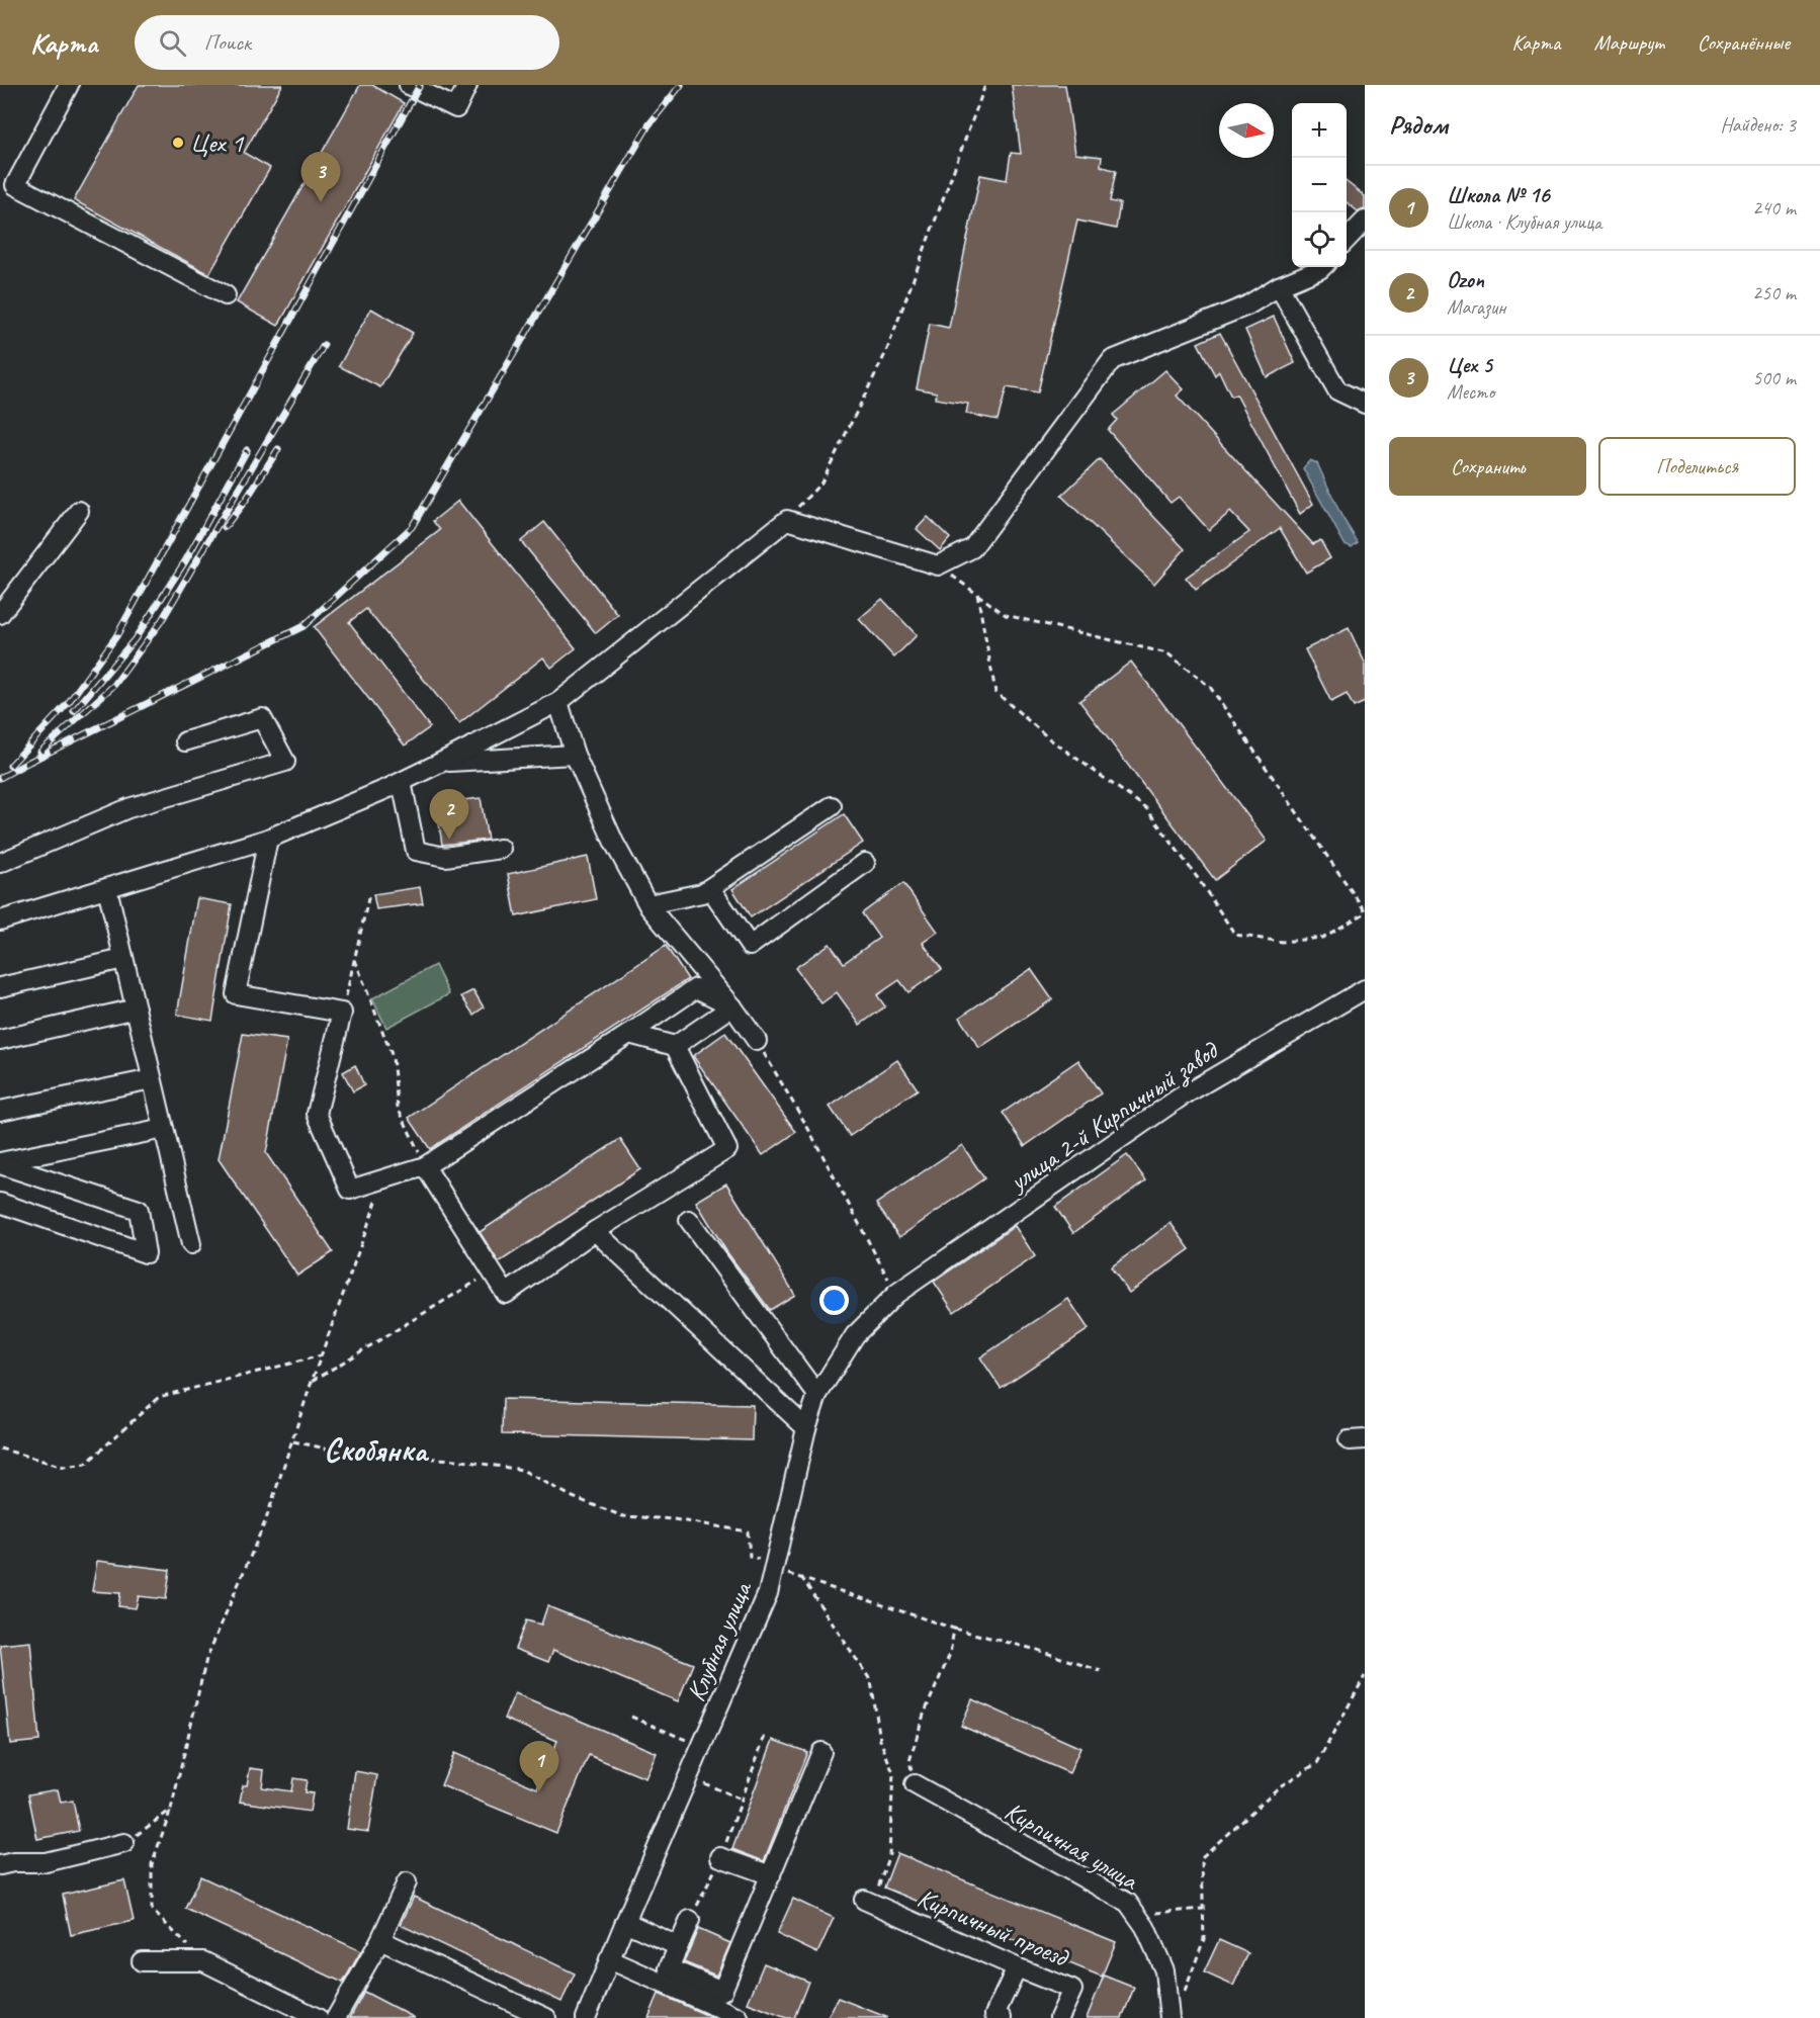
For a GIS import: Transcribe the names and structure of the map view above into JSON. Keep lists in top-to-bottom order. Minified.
{"streets":{"street":["улица 2-й Кирпичный завод","Клубная улица","Кирпичная улица","Кирпичный проезд"]},"crossings":[["улица 2-й Кирпичный завод","Клубная улица"]],"districts":["Скобянка"],"places":["Цех 1"],"north":"right","page":{"header":"Карта","search":"Поиск","nav":["Карта","Маршрут","Сохранённые"],"heading":["Рядом","Найдено: 3"],"map_buttons":["+","−"],"pins":["3","2","1"],"list":[{"mark":"1","name":"Школа № 16","note":"Школа · Клубная улица","value":"240 m"},{"mark":"2","name":"Ozon","note":"Магазин","value":"250 m"},{"mark":"3","name":"Цех 5","note":"Место","value":"500 m"}],"buttons":["Сохранить","Поделиться"]}}
